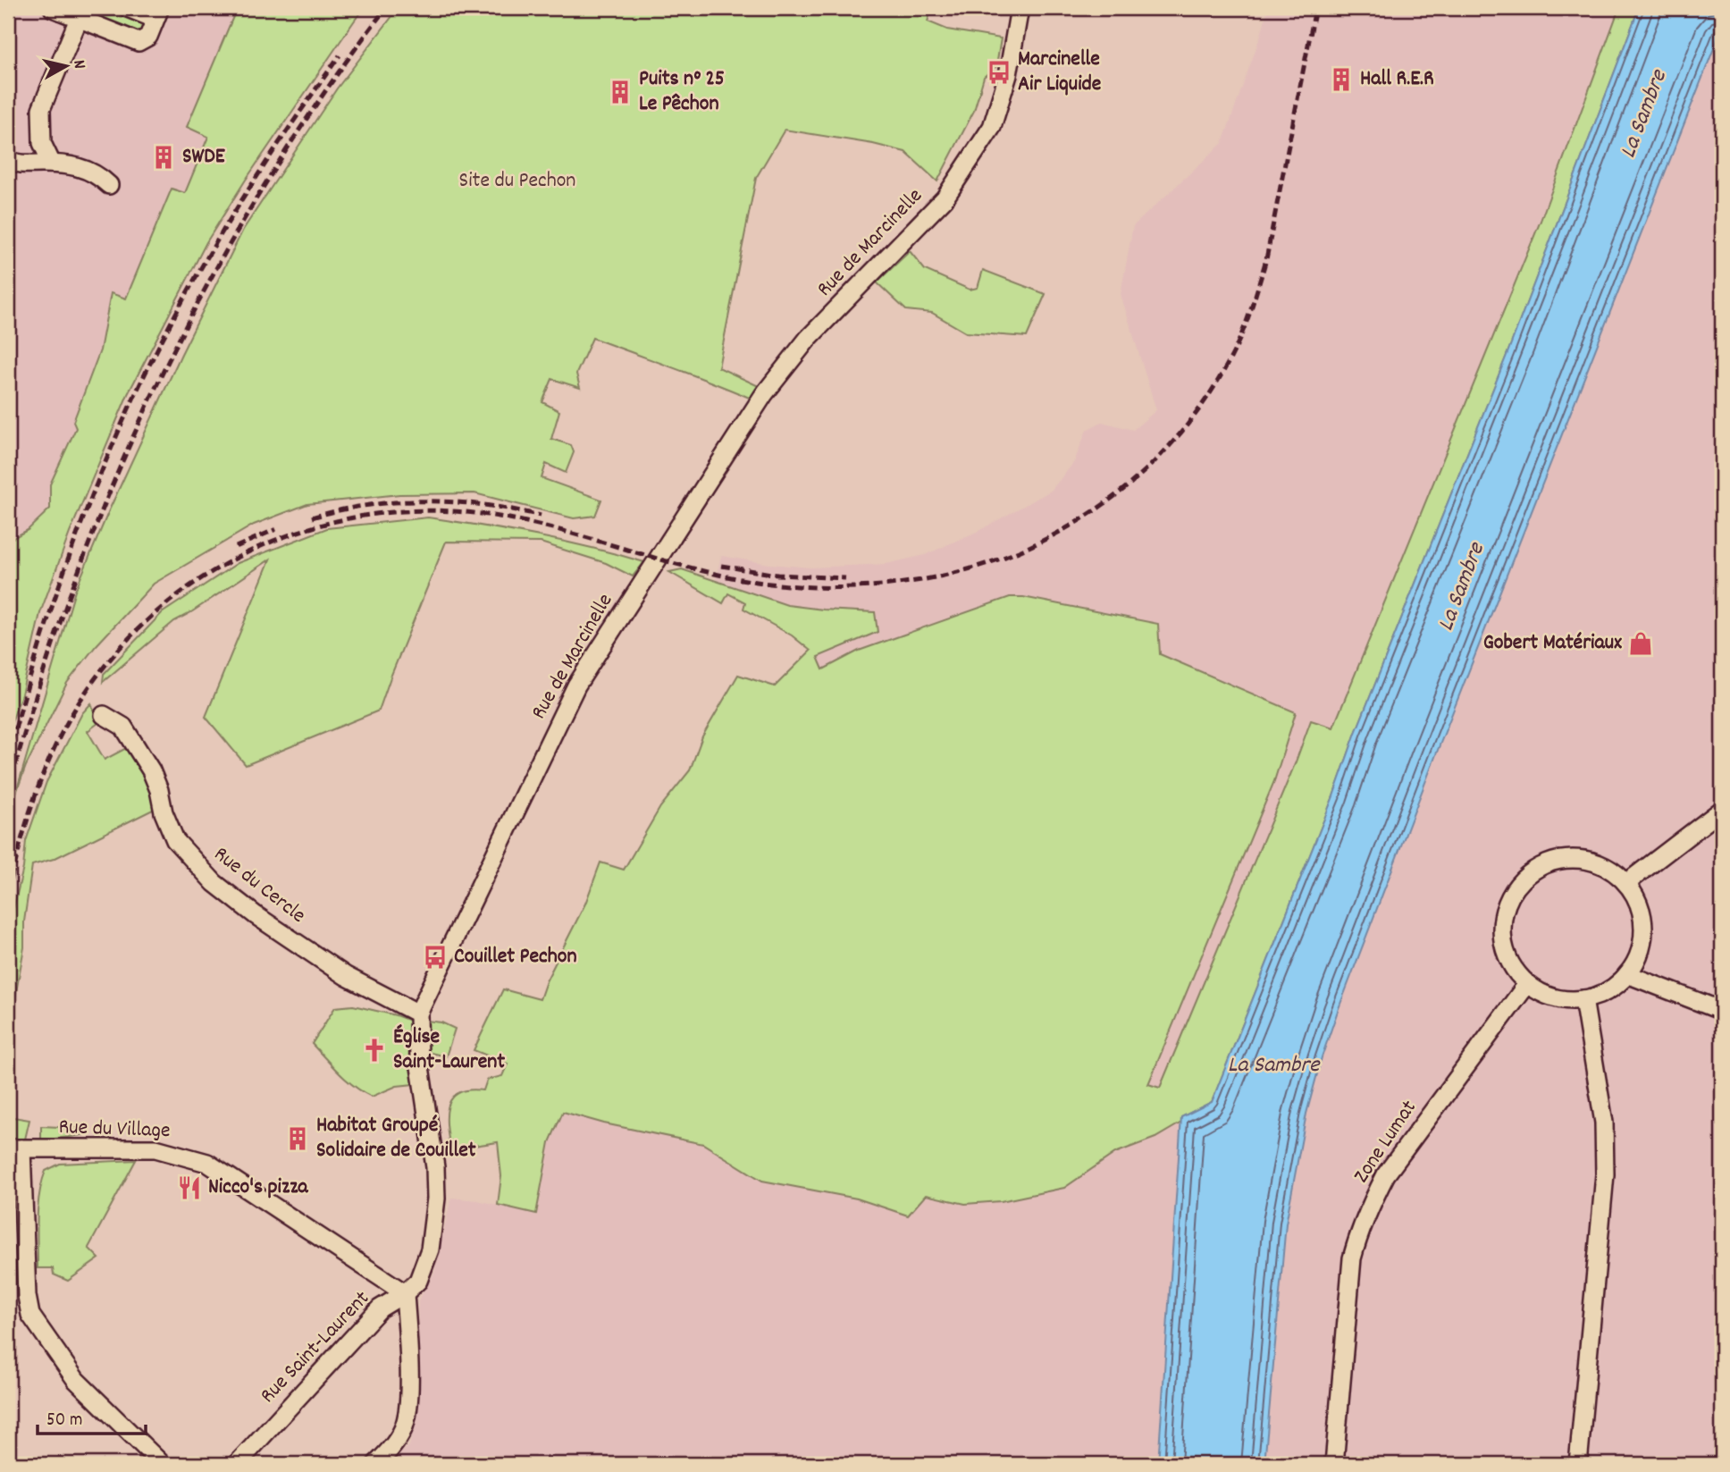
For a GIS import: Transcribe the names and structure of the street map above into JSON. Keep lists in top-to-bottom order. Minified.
{"streets":{"street":["Rue de Marcinelle","Rue du Cercle","Rue du Village","Zone Lumat","Rue Saint-Laurent"]},"crossings":[["Rue de Marcinelle","Rue du Cercle"],["Rue de Marcinelle","Rue du Village"],["Rue de Marcinelle","Rue Saint-Laurent"],["Rue du Village","Rue Saint-Laurent"]],"water":["La Sambre"],"parks":["Site du Pechon"],"places":{"bus stop":["Marcinelle Air Liquide","Couillet Pechon"],"building":["Hall R.E.R","Puits n° 25 Le Pêchon","SWDE","Habitat Groupé Solidaire de Couillet"],"shop":["Gobert Matériaux"],"church":["Église Saint-Laurent"],"restaurant":["Nicco's pizza"]},"scale_bar":"50 m","north":"right"}
